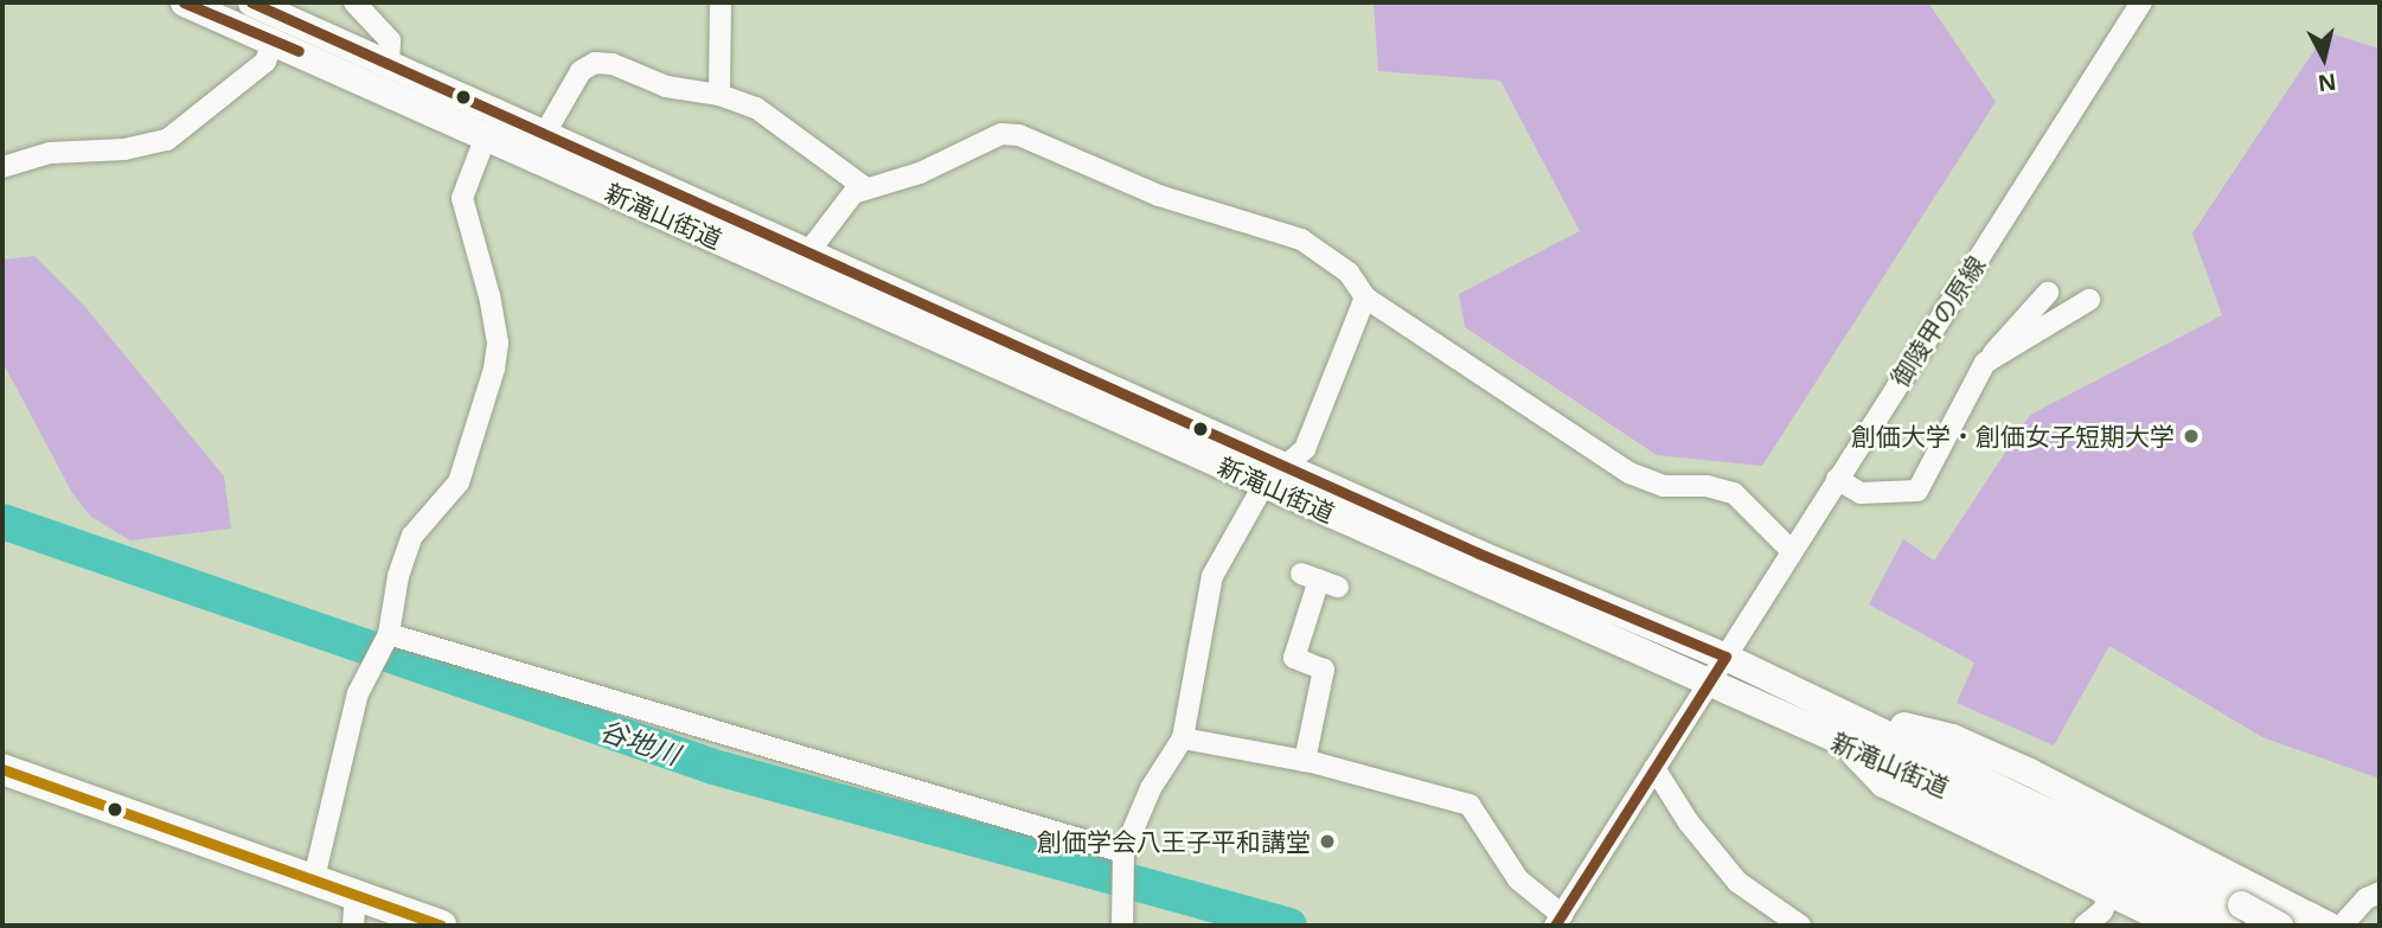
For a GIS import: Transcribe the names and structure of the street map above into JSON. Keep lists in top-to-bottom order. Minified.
{"streets":{"main road":["新滝山街道"],"street":["御陵甲の原線"]},"crossings":[["新滝山街道","御陵甲の原線"]],"water":["谷地川"],"places":["創価大学・創価女子短期大学","創価学会八王子平和講堂"],"north":"bottom"}
